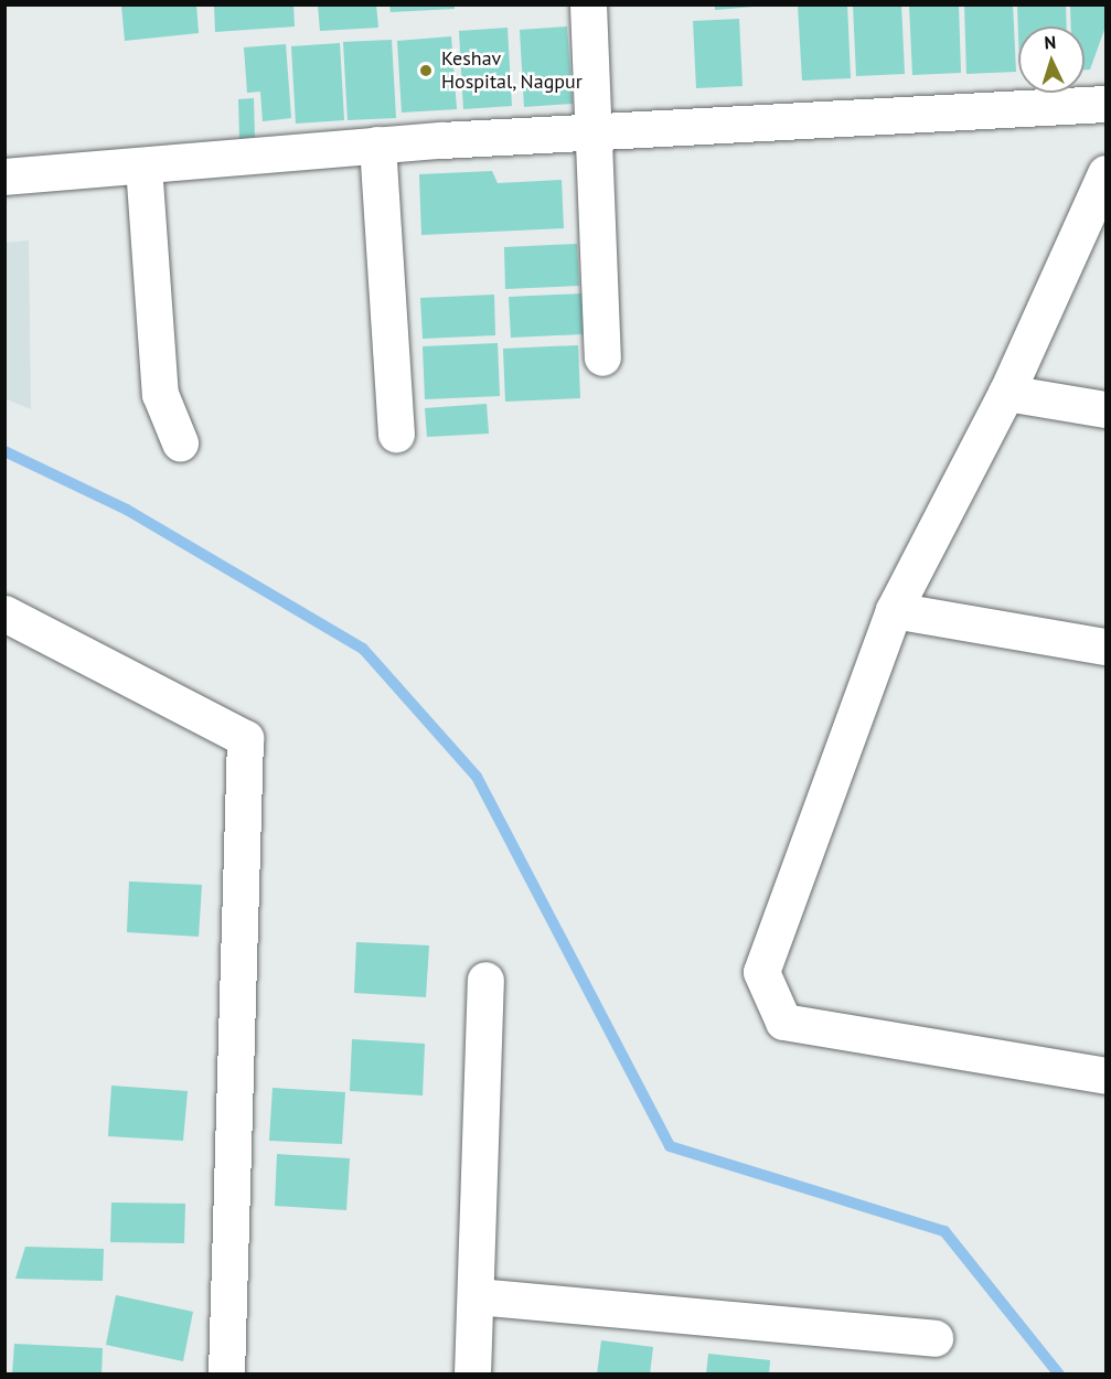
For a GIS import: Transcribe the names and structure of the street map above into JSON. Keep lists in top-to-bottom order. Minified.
{"places":["Keshav Hospital, Nagpur"],"north":"top"}
